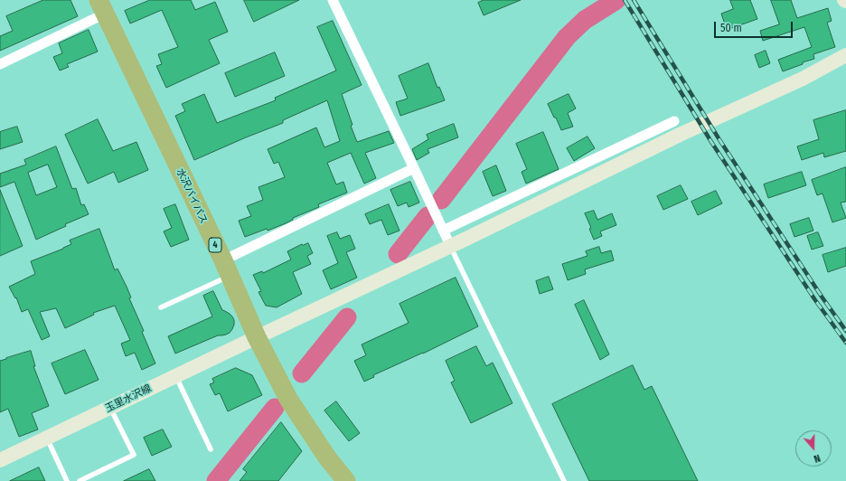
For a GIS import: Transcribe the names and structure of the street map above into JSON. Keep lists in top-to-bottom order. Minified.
{"streets":{"highway":["水沢バイパス","4"],"street":["玉里水沢線"]},"crossings":[["水沢バイパス","玉里水沢線"]],"scale_bar":"50 m","north":"bottom"}
